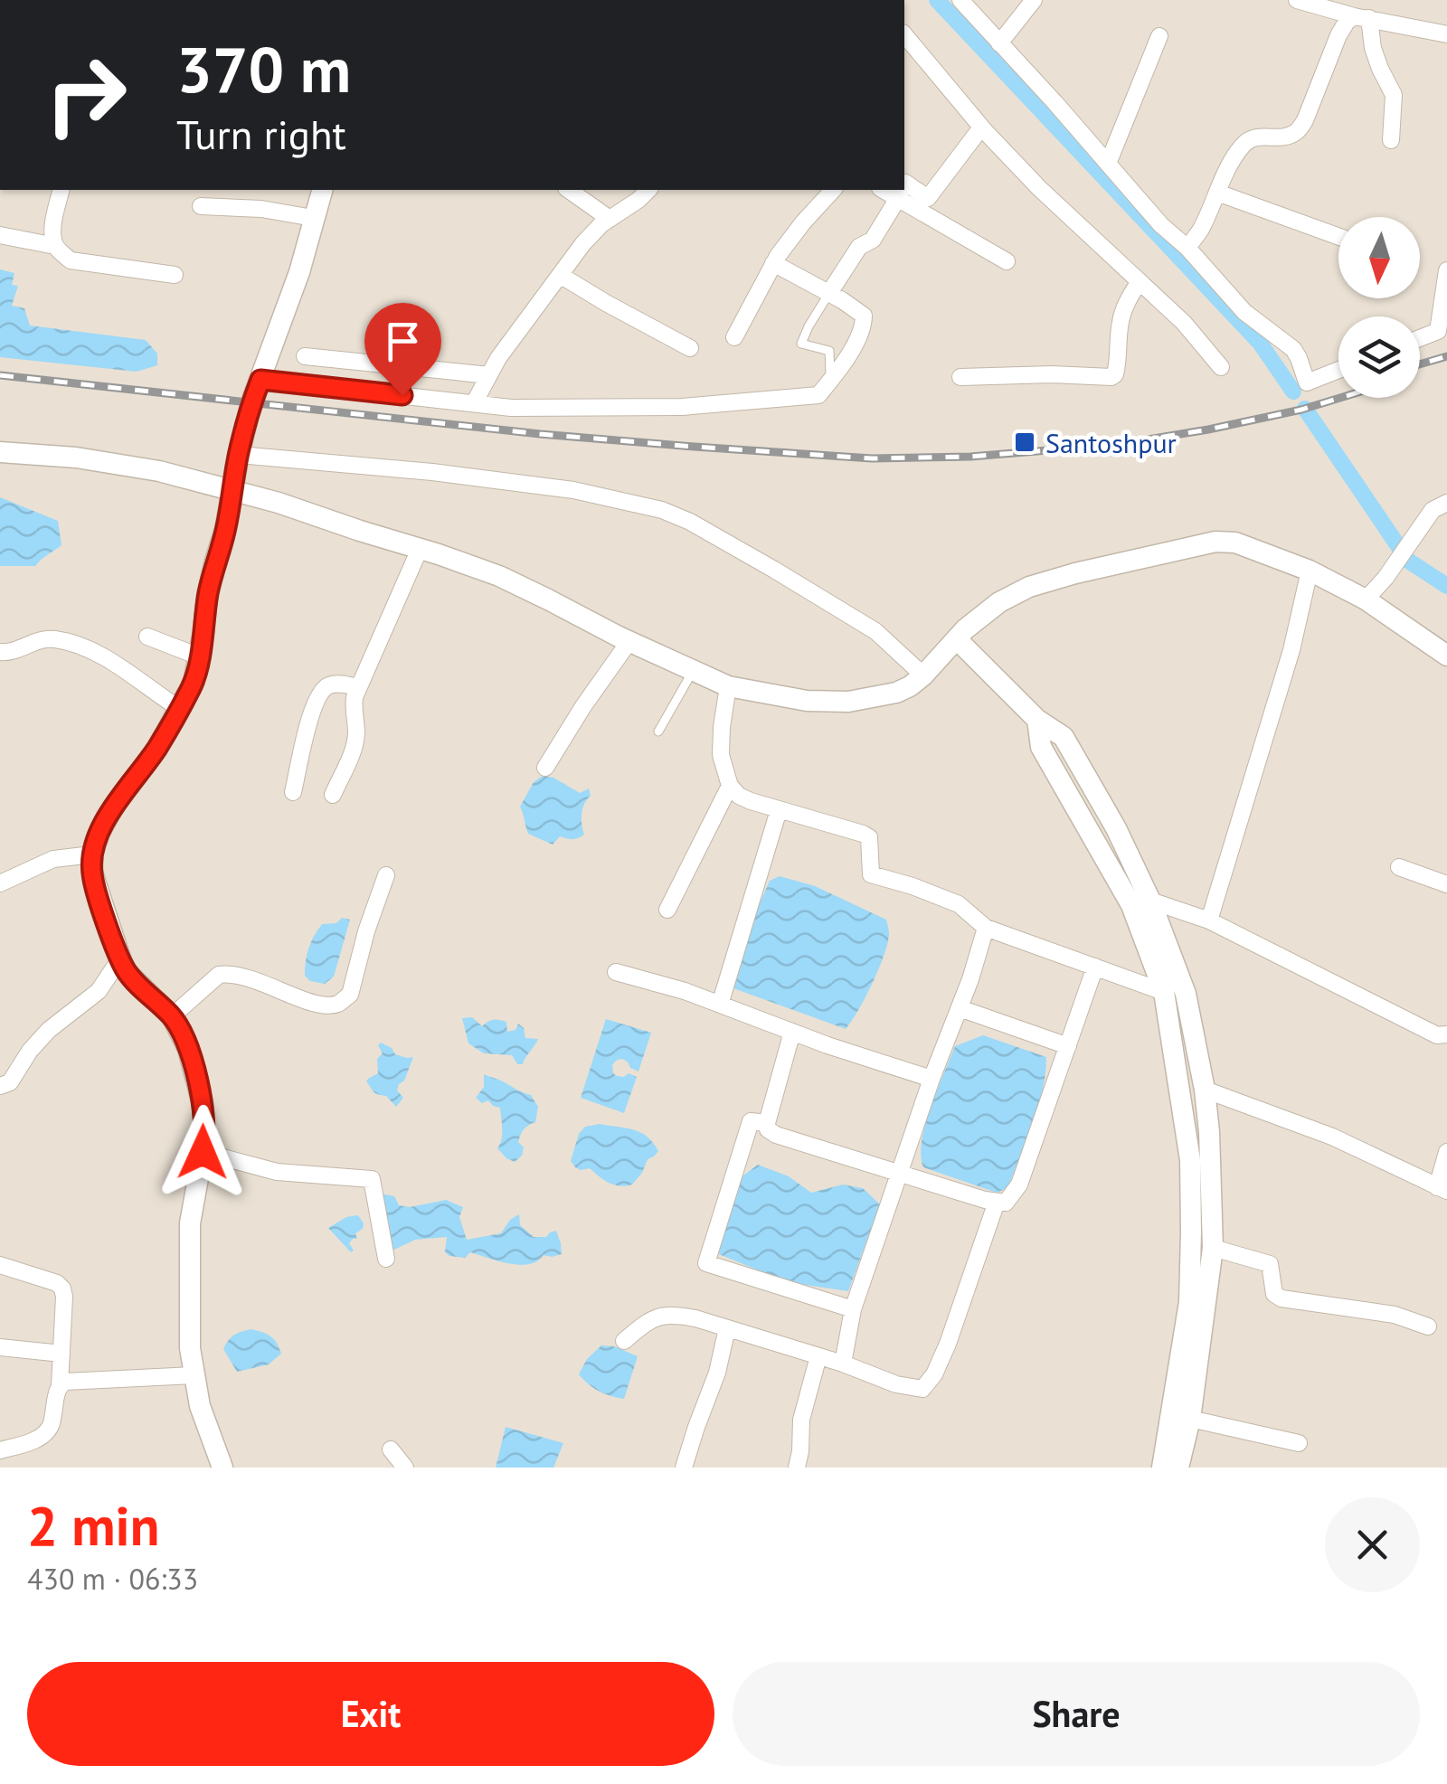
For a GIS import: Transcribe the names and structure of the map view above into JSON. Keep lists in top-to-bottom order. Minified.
{"places":{"transit":["Santoshpur"]},"north":"bottom","page":{"turn":["370 m","Turn right"],"heading":["2 min","430 m · 06:33"],"buttons":["Exit","Share"]}}
